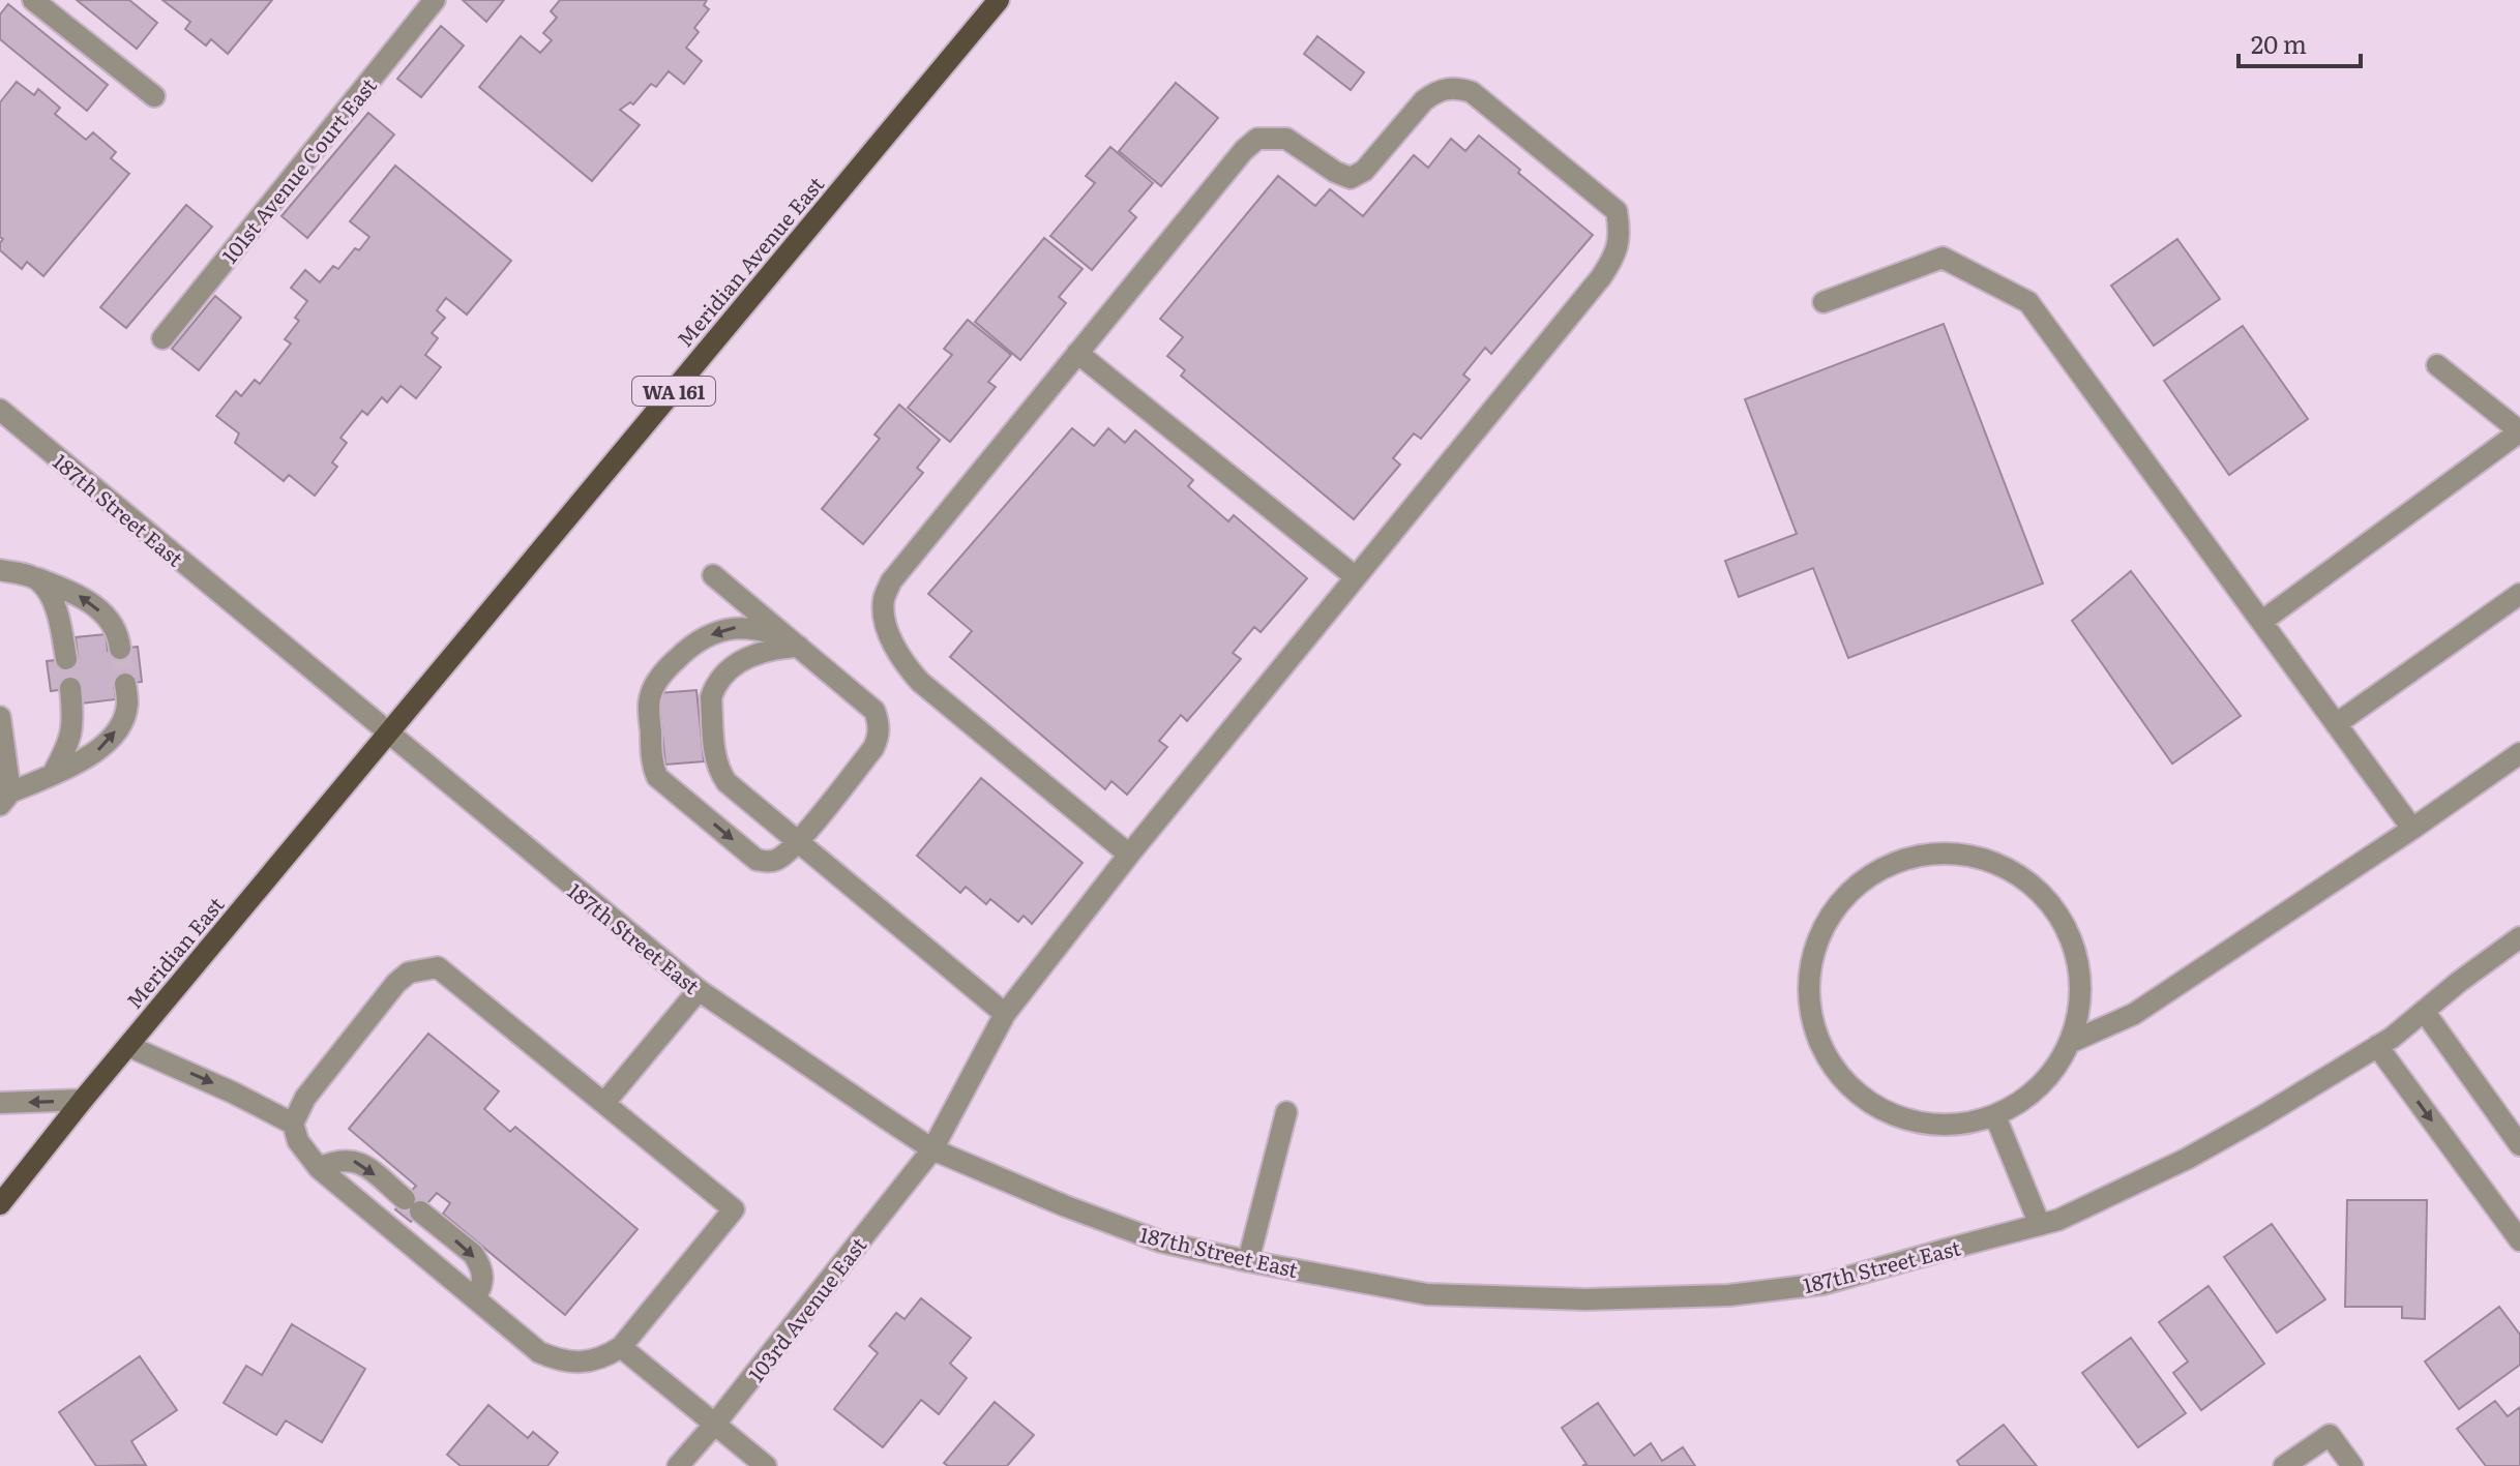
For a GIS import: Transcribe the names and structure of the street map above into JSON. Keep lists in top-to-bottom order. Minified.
{"streets":{"main road":["Meridian Avenue East","WA 161","Meridian East"],"street":["101st Avenue Court East","187th Street East","103rd Avenue East"]},"crossings":[["Meridian Avenue East","187th Street East"],["Meridian Avenue East","Meridian East"],["187th Street East","Meridian East"],["187th Street East","103rd Avenue East"]],"scale_bar":"20 m"}
